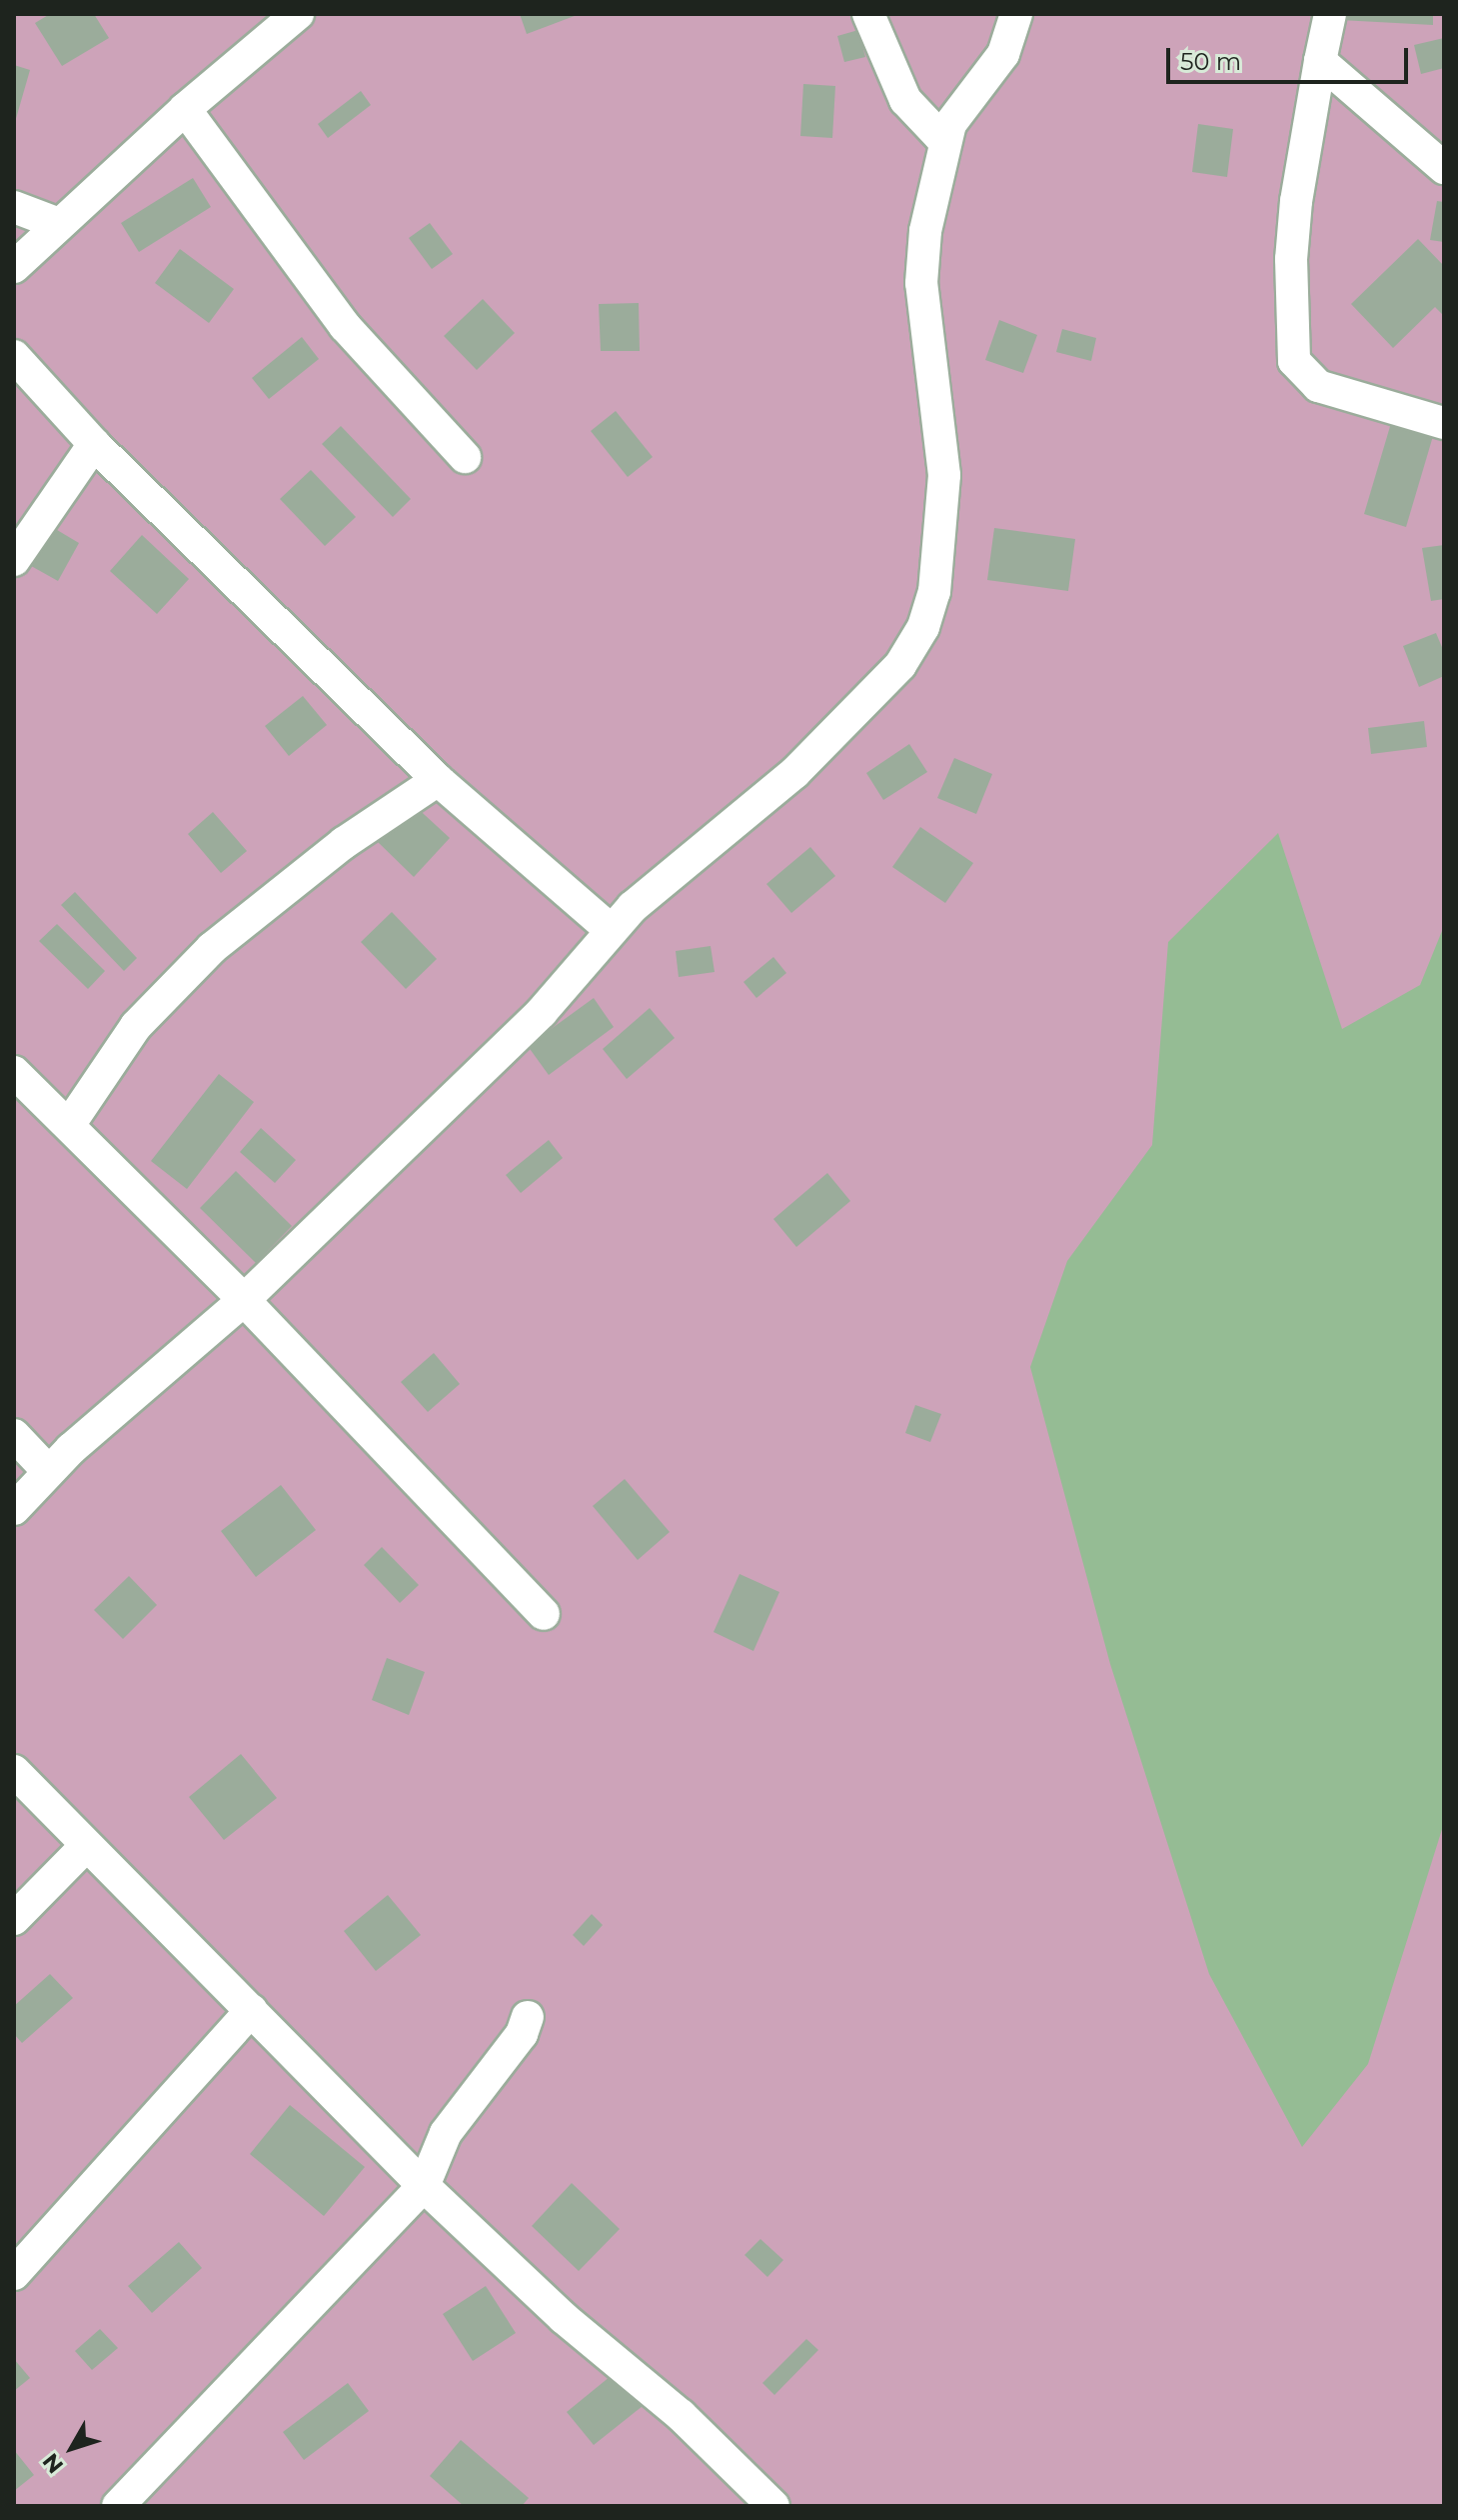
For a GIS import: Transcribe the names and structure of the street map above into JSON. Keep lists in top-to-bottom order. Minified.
{"scale_bar":"50 m","north":"bottom left"}
